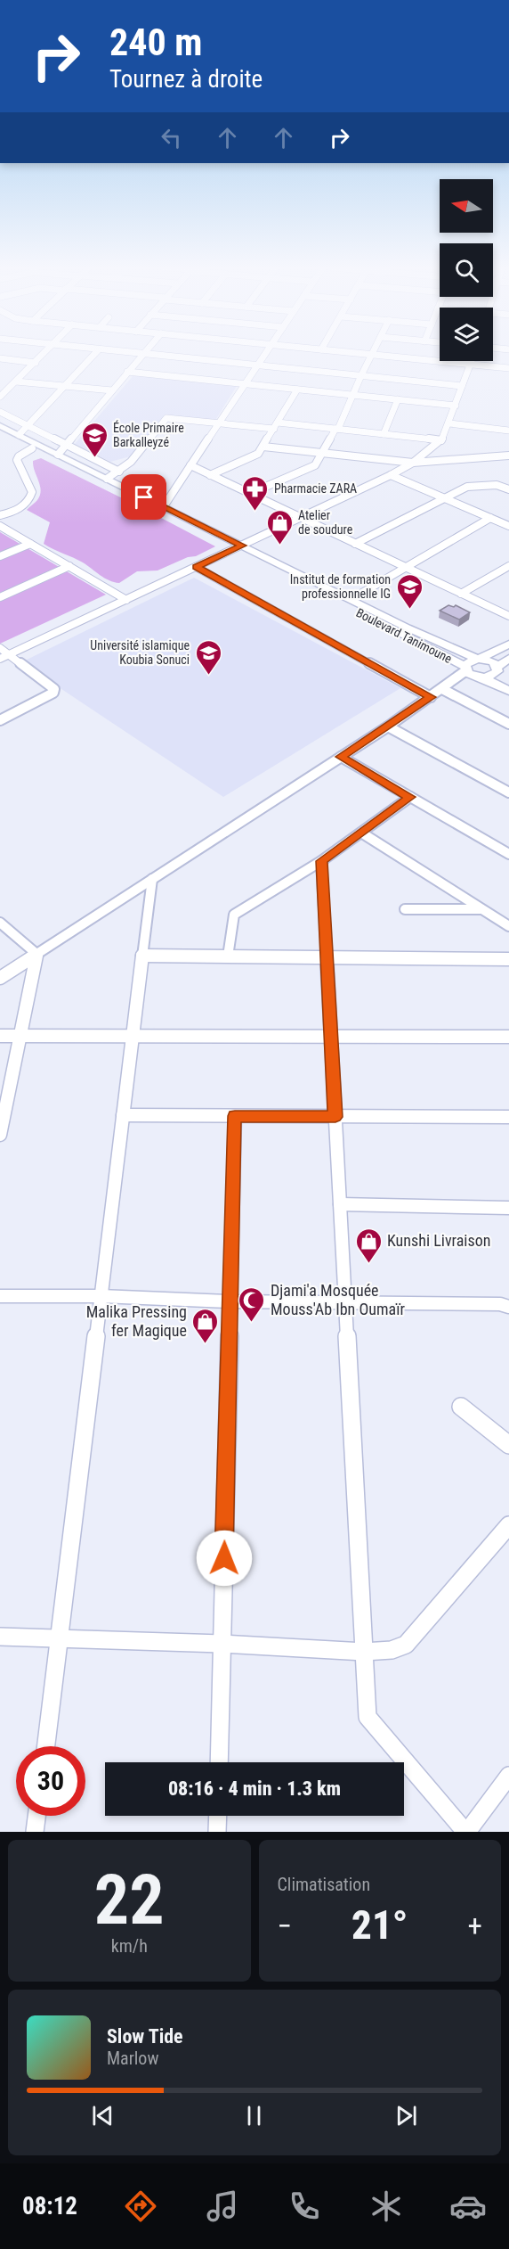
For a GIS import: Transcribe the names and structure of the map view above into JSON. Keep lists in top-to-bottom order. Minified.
{"streets":{"main road":["Boulevard Tanimoune"]},"places":{"school or university":["École Primaire Barkalleyzé","Institut de formation professionnelle IG","Université islamique Koubia Sonuci"],"pharmacy":["Pharmacie ZARA"],"shop":["Atelier de soudure","Kunshi Livraison","Malika Pressing fer Magique"],"mosque":["Djami'a Mosquée Mouss'Ab Ibn Oumaïr"]},"north":"left","page":{"turn":["240 m","Tournez à droite"],"limit":"30","trip":"08:16 · 4 min · 1.3 km","tile":[["22","km/h"],"Climatisation"],"heat":["−","21°","+"],"song":["Slow Tide","Marlow"],"tabs":"08:12"}}
